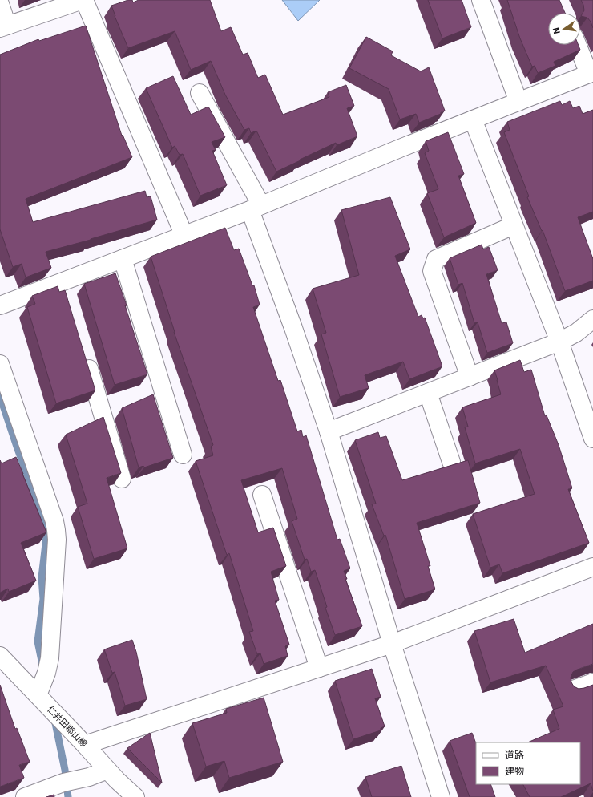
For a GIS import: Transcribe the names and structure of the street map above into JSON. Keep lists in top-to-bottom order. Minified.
{"streets":{"street":["仁井田郡山線"]},"legend":["道路","建物"],"north":"left"}
